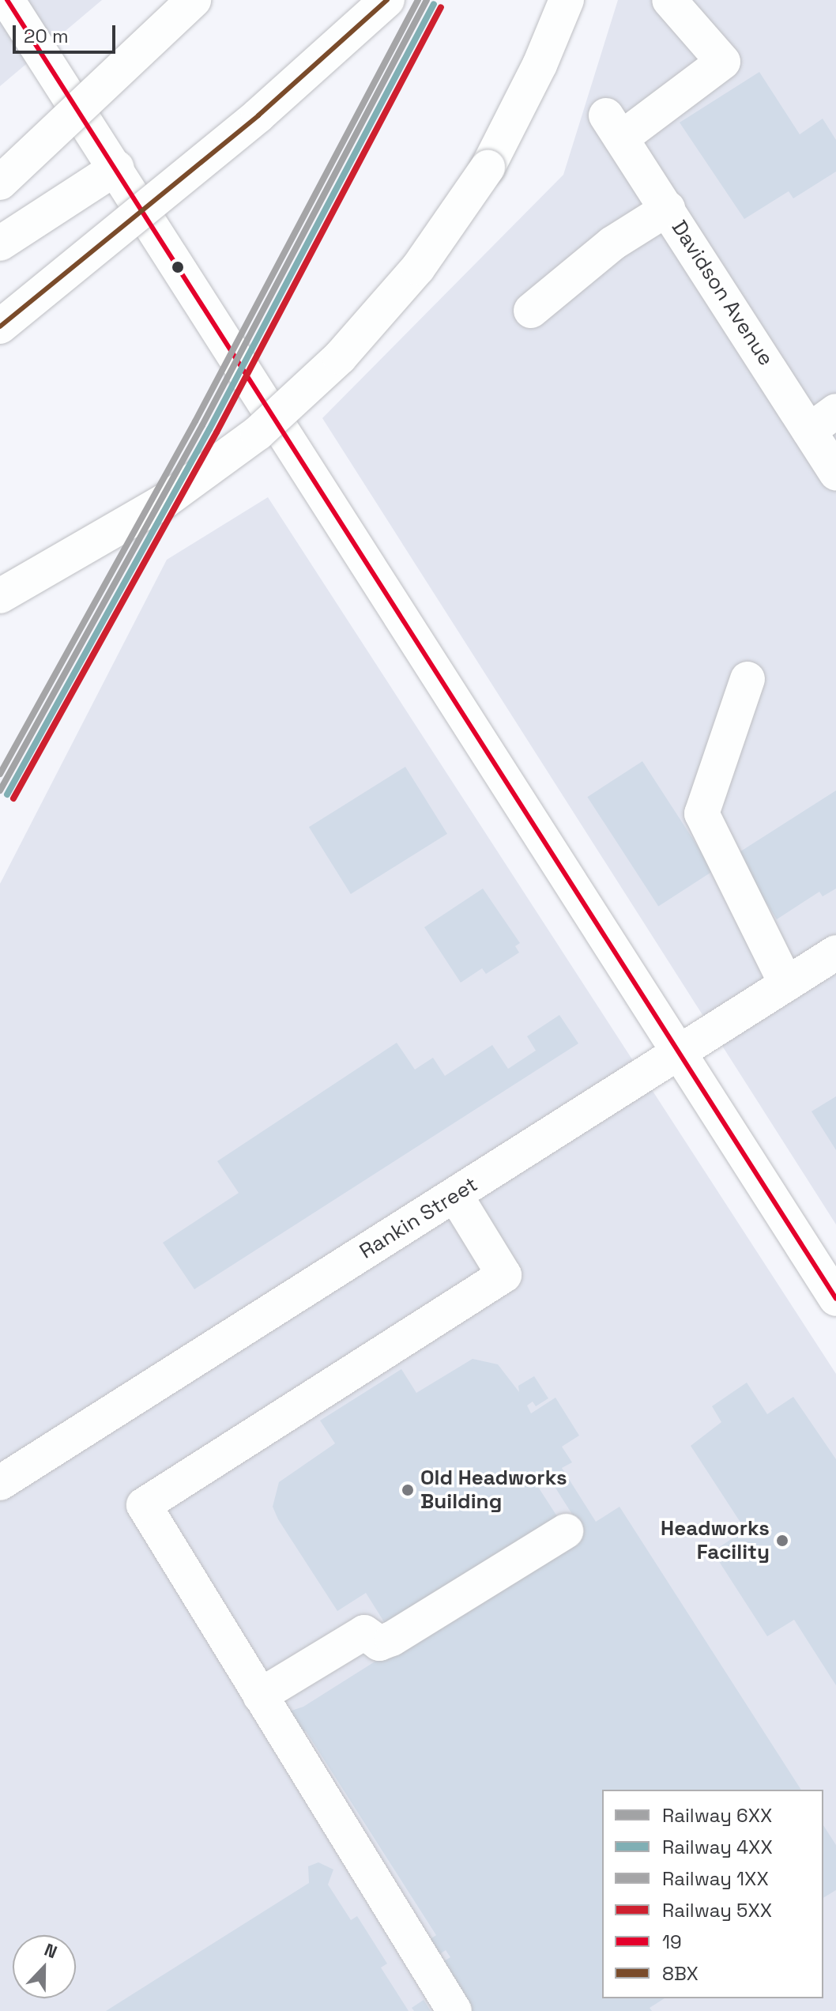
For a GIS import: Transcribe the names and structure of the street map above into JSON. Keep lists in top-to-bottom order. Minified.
{"streets":{"main road":["Davidson Avenue","Rankin Street"]},"places":["Old Headworks Building","Headworks Facility"],"lines":["rail line 6XX","rail line 1XX","transit line 19","transit line 8BX","rail line 4XX","rail line 5XX"],"legend":["Railway 6XX","Railway 4XX","Railway 1XX","Railway 5XX","19","8BX"],"scale_bar":"20 m","north":"top"}
